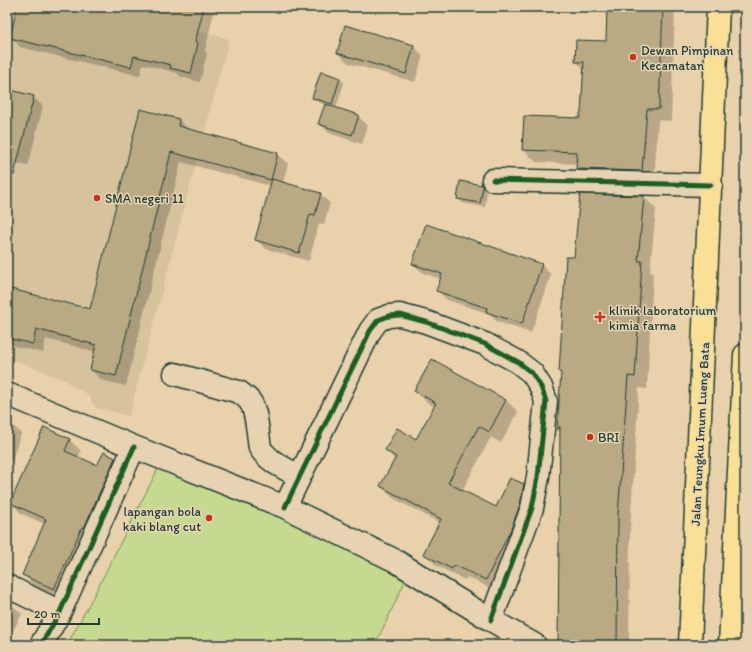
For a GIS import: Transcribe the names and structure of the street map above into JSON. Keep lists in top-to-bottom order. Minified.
{"streets":{"highway":["Jalan Teungku Imum Lueng Bata"]},"places":{"other":["Dewan Pimpinan Kecamatan","SMA negeri 11","BRI","lapangan bola kaki blang cut"],"health":["klinik laboratorium kimia farma"]},"scale_bar":"20 m"}
